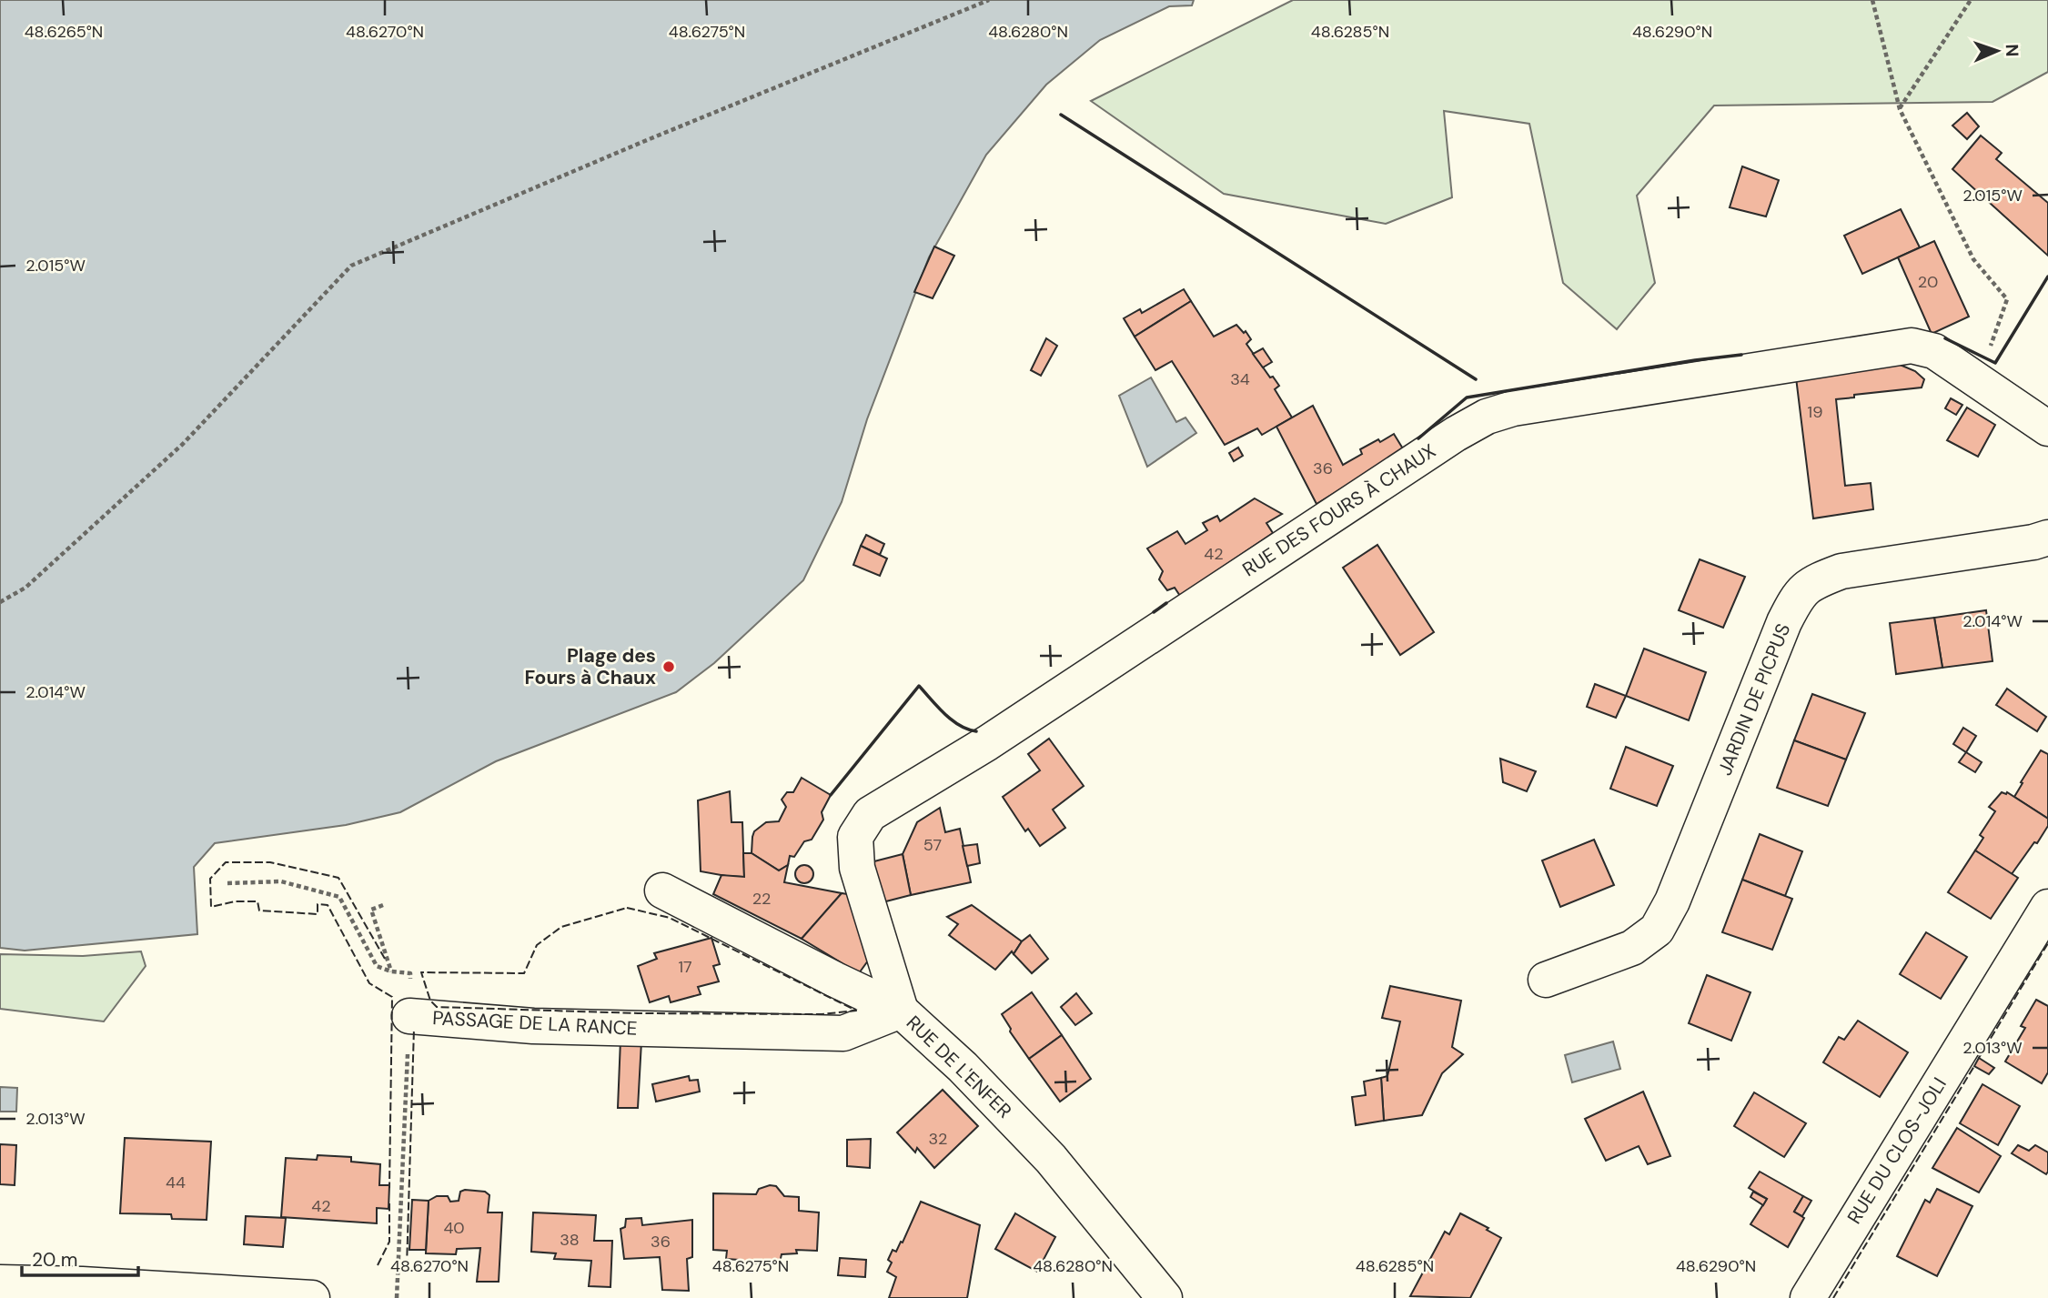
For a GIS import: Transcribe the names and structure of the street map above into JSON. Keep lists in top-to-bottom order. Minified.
{"streets":{"street":["RUE DES FOURS À CHAUX","JARDIN DE PICPUS","PASSAGE DE LA RANCE","RUE DE L'ENFER","RUE DU CLOS-JOLI"]},"crossings":[["RUE DES FOURS À CHAUX","PASSAGE DE LA RANCE"],["RUE DES FOURS À CHAUX","RUE DE L'ENFER"],["PASSAGE DE LA RANCE","RUE DE L'ENFER"]],"places":["Plage des Fours à Chaux"],"house_numbers":["20","34","19","36","42","57","22","17","32","44","42","40","38","36"],"scale_bar":"20 m","north":"right","coordinates":["48.6265°N","48.6270°N","48.6275°N","48.6280°N","48.6285°N","48.6290°N","2.015°W","2.014°W","2.013°W"]}
